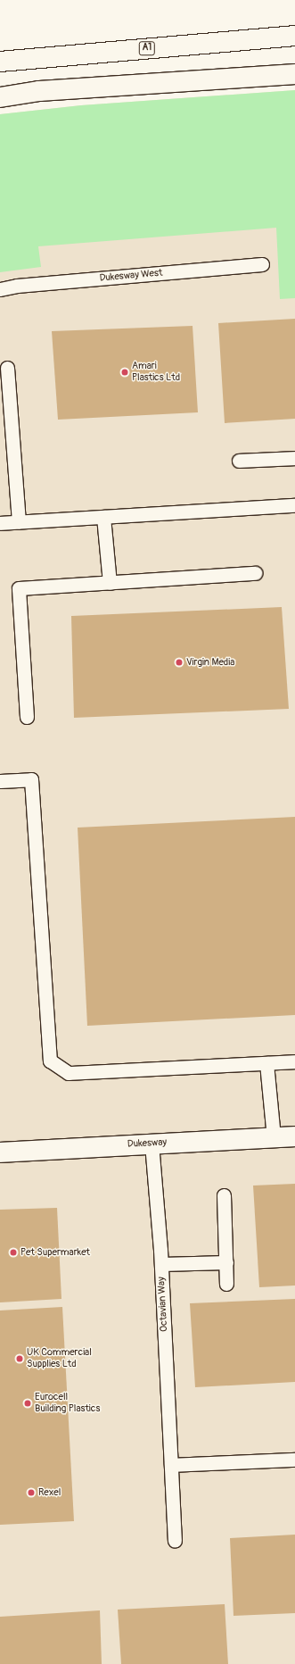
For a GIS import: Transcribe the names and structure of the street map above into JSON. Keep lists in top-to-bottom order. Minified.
{"streets":{"main road":["A1","Dukesway"],"lane":["Dukesway West","Octavian Way"]},"crossings":[["Dukesway","Octavian Way"]],"places":["Amari Plastics Ltd","Virgin Media","Pet Supermarket","UK Commercial Supplies Ltd","Eurocell Building Plastics","Rexel"]}
